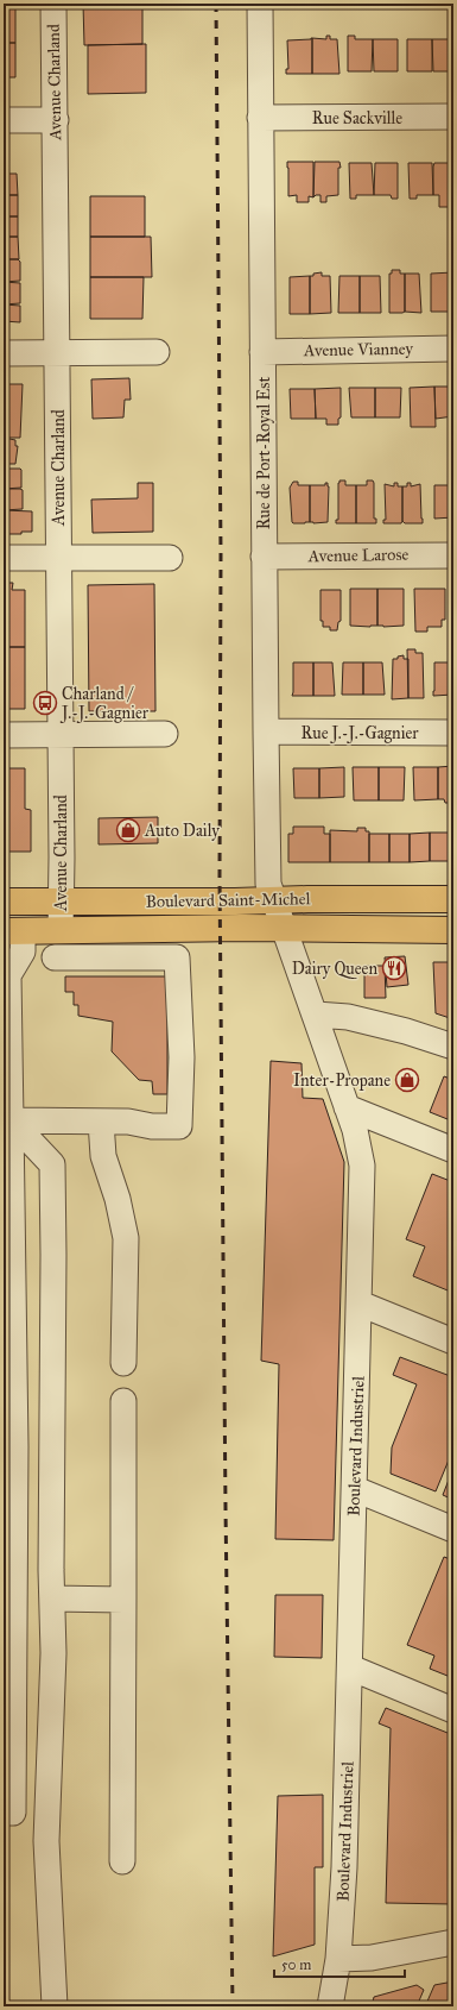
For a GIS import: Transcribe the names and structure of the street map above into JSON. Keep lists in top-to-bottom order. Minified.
{"streets":{"main road":["Boulevard Saint-Michel"],"street":["Avenue Charland","Rue Sackville","Avenue Vianney","Rue de Port-Royal Est","Avenue Larose","Rue J.-J.-Gagnier","Boulevard Industriel"]},"crossings":[["Avenue Charland","Boulevard Saint-Michel"],["Rue Sackville","Rue de Port-Royal Est"],["Avenue Vianney","Rue de Port-Royal Est"],["Rue de Port-Royal Est","Avenue Larose"],["Rue de Port-Royal Est","Rue J.-J.-Gagnier"],["Rue de Port-Royal Est","Boulevard Saint-Michel"],["Rue de Port-Royal Est","Boulevard Industriel"],["Boulevard Saint-Michel","Boulevard Industriel"]],"places":{"bus stop":["Charland / J.-J.-Gagnier"],"shop":["Auto Daily","Inter-Propane"],"restaurant":["Dairy Queen"]},"scale_bar":"50 m"}
